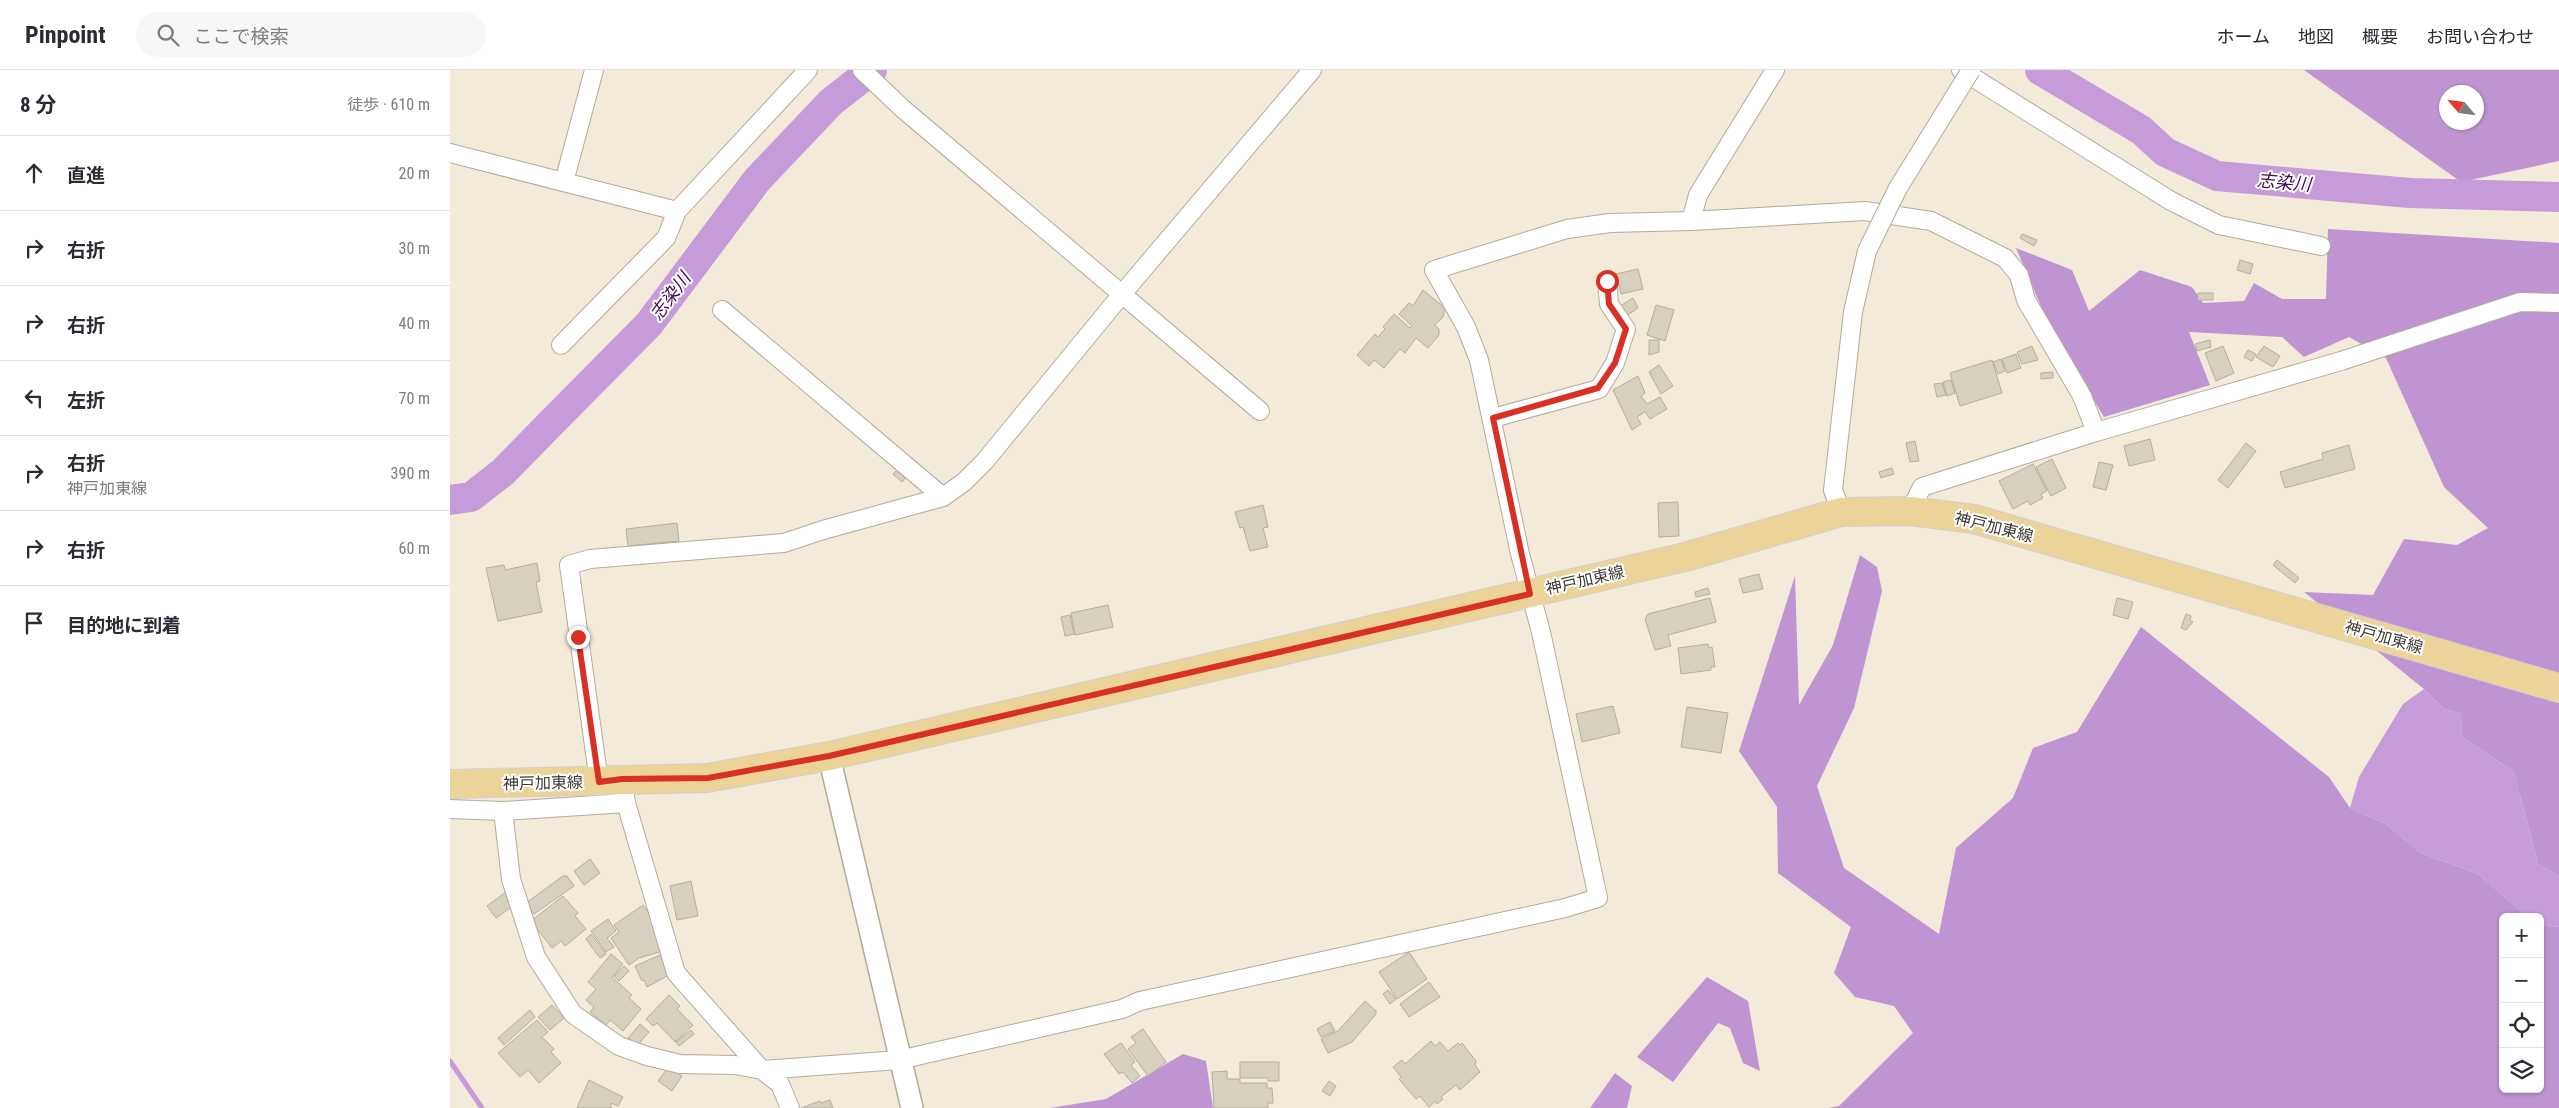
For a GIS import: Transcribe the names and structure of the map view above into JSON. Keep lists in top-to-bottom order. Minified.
{"streets":{"main road":["神戸加東線"]},"water":["志染川"],"north":"top left","page":{"header":"Pinpoint","search":"ここで検索","nav":["ホーム","地図","概要","お問い合わせ"],"heading":["8 分","徒歩 · 610 m"],"list":[["直進","20 m"],["右折","30 m"],["右折","40 m"],["左折","70 m"],["右折","神戸加東線","390 m"],["右折","60 m"],"目的地に到着"],"map_buttons":["+","−"]}}
